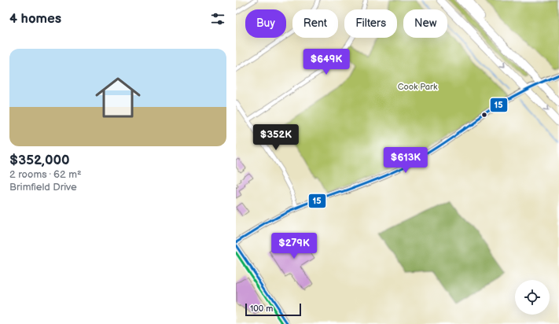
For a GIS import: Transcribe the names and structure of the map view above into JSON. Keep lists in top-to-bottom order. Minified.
{"parks":["Cook Park"],"lines":["transit line 15"],"scale_bar":"100 m","page":{"heading":"4 homes","chip":["Buy","Rent","Filters","New"],"list":[{"name":"$352,000","note":"2 rooms · 62 m² · Brimfield Drive"}],"price":["$649K","$352K","$613K","$279K"],"scale":"100 m"}}
